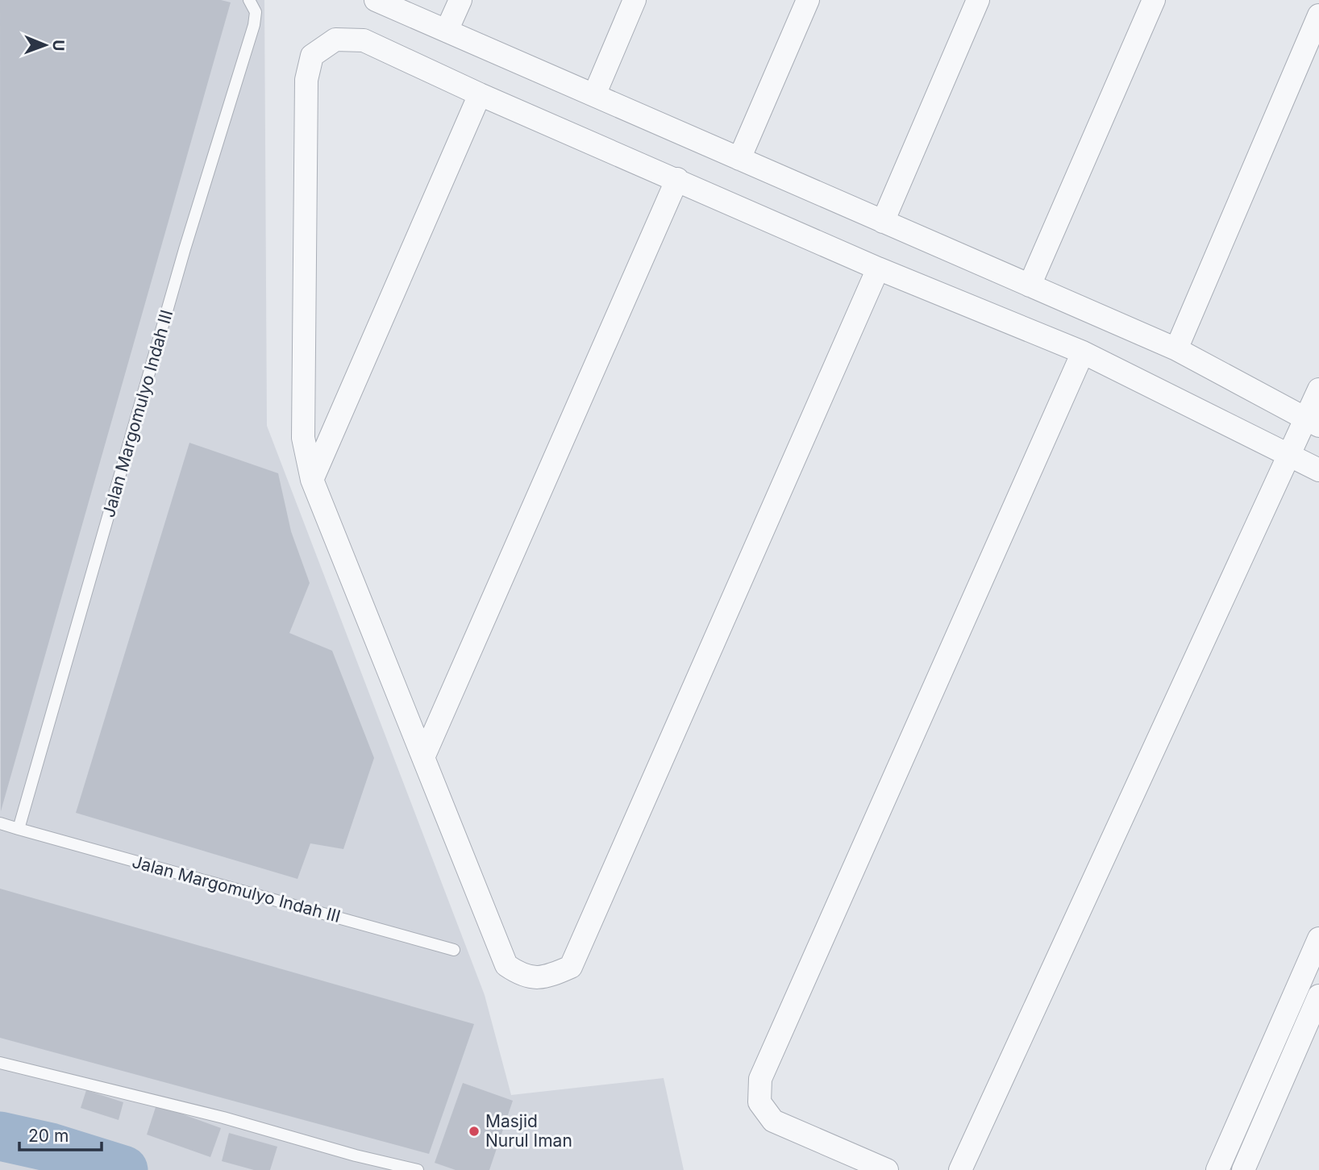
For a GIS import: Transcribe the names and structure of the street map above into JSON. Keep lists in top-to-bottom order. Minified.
{"streets":{"lane":["Jalan Margomulyo Indah III"]},"places":["Masjid Nurul Iman"],"scale_bar":"20 m","north":"right"}
